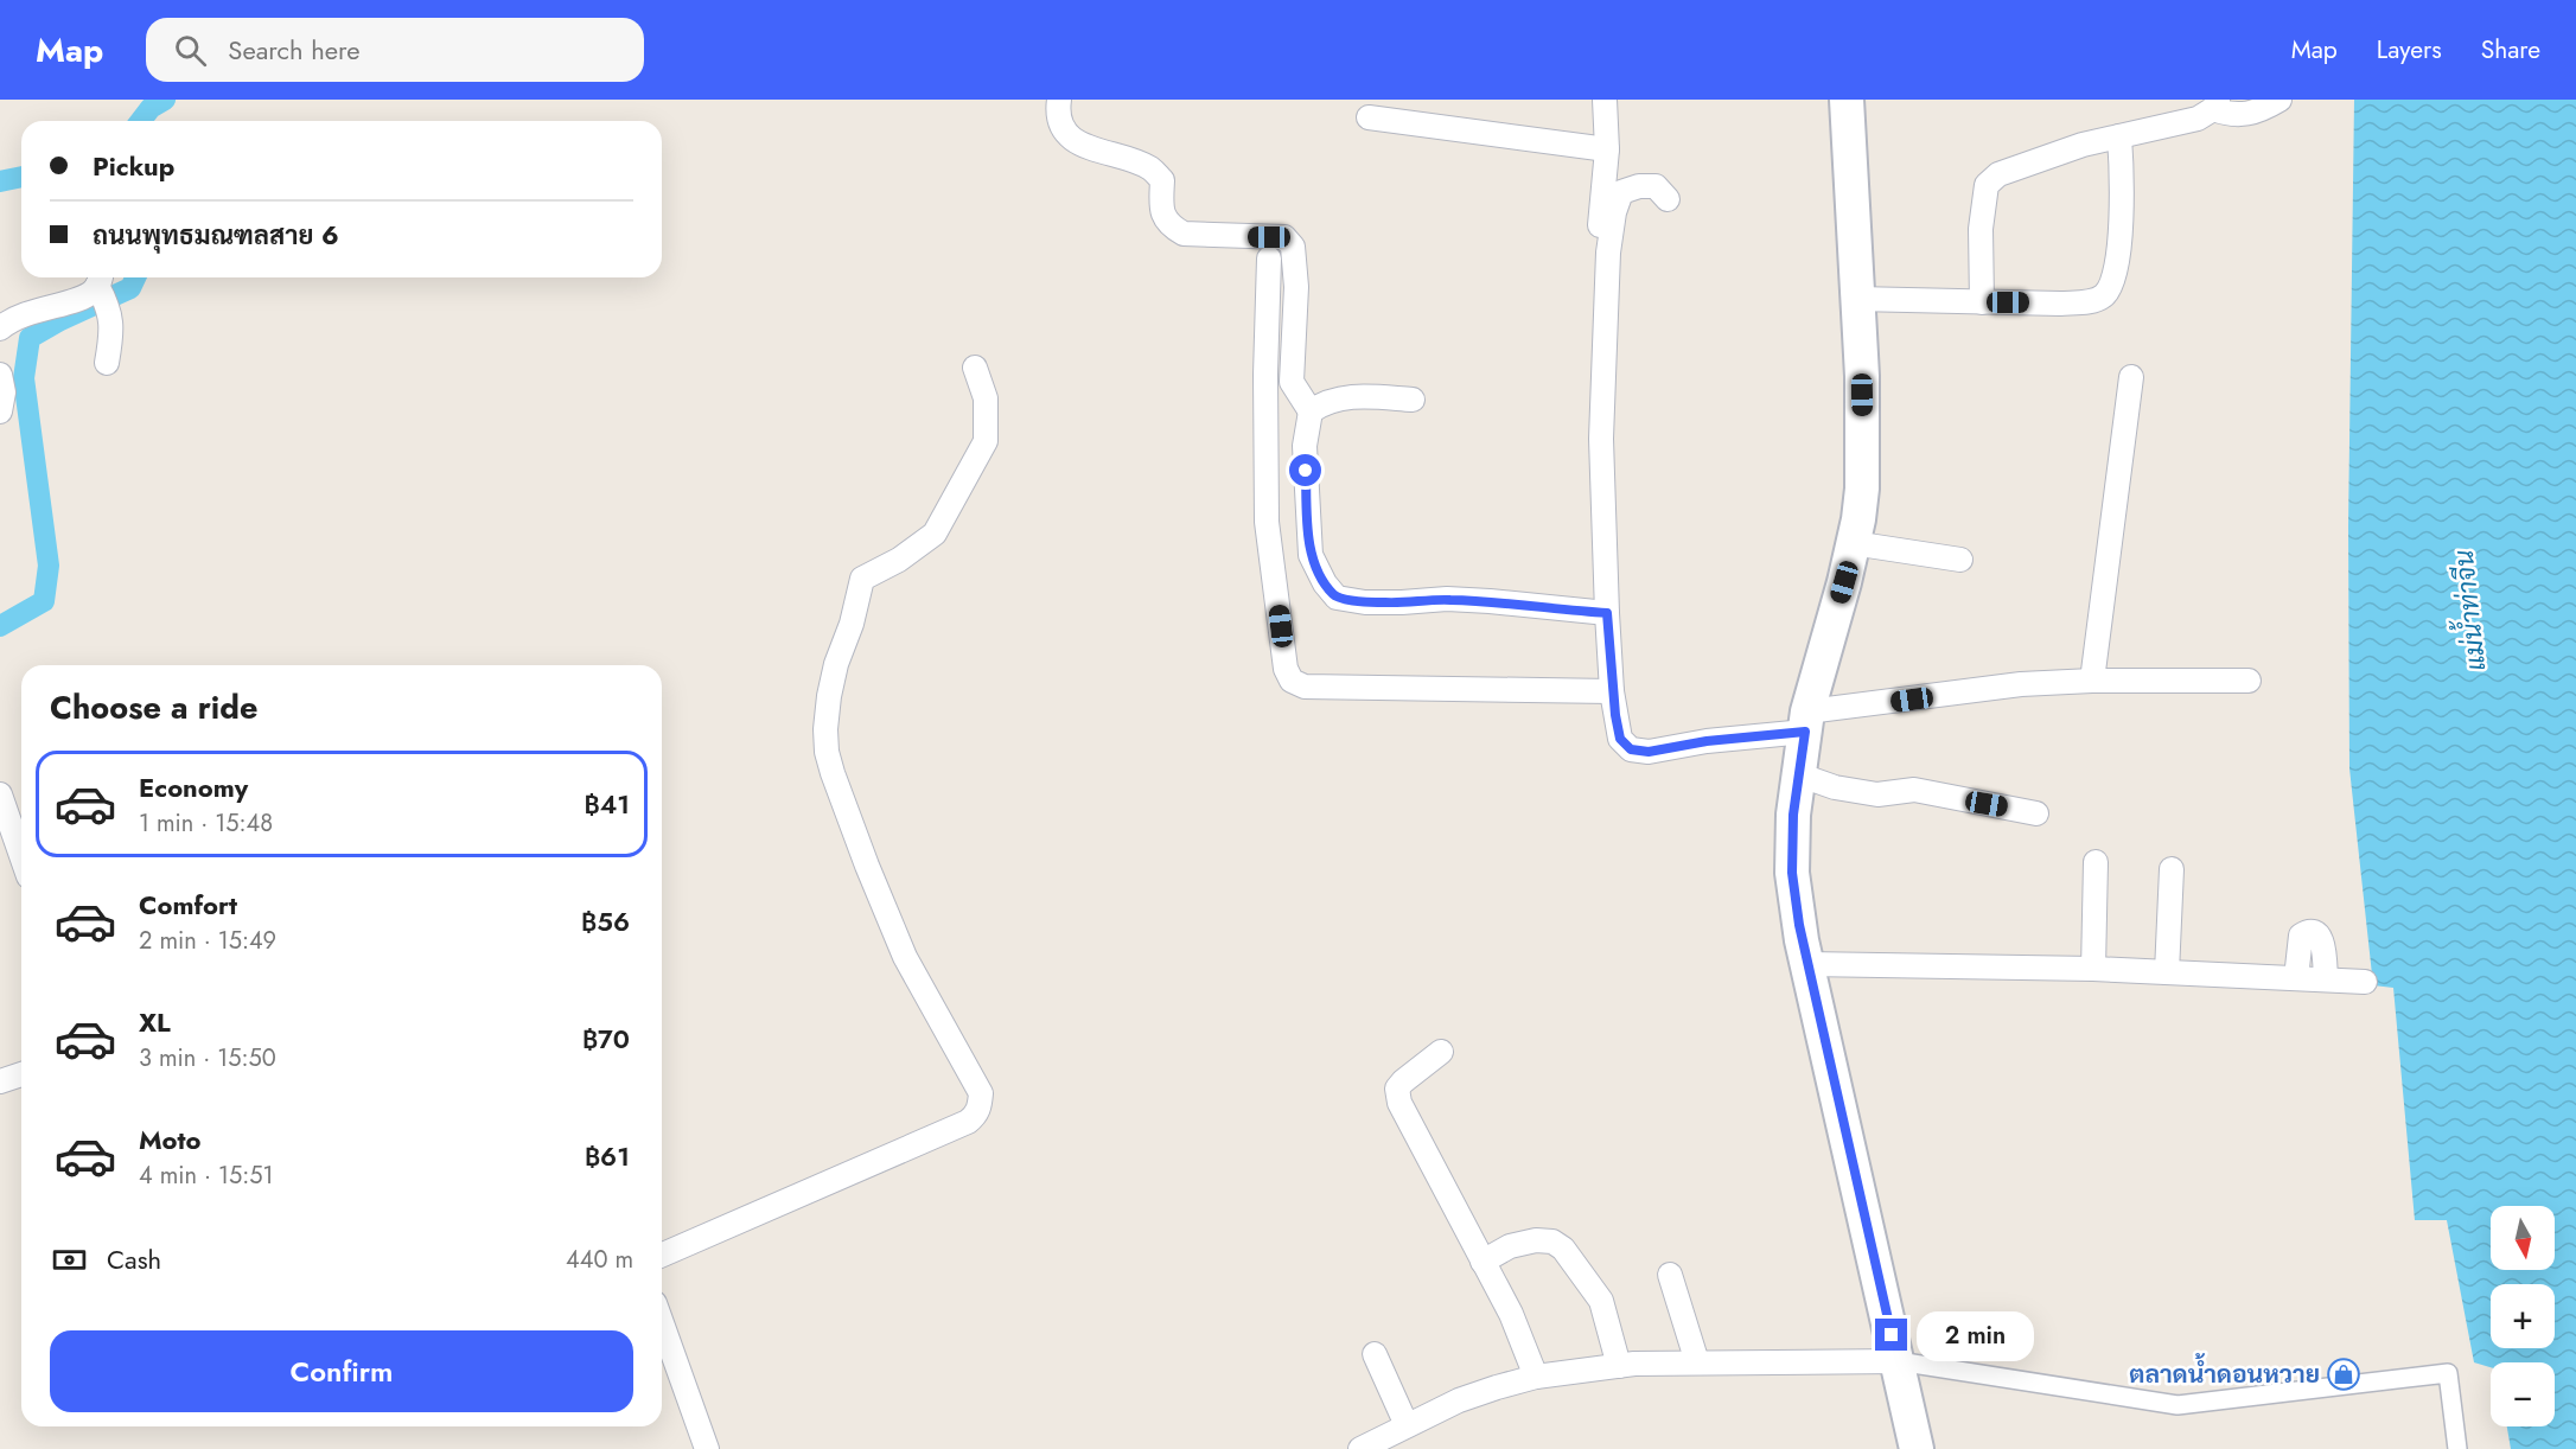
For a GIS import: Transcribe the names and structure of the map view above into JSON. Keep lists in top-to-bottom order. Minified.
{"water":["แม่น้ำท่าจีน"],"places":{"shop":["ตลาดน้ำดอนหวาย"]},"north":"bottom","page":{"header":"Map","search":"Search here","nav":["Map","Layers","Share"],"banner":["Pickup","ถนนพุทธมณฑลสาย 6"],"heading":"Choose a ride","list":[{"name":"Economy","note":"1 min · 15:48","value":"฿41"},{"name":"Comfort","note":"2 min · 15:49","value":"฿56"},{"name":"XL","note":"3 min · 15:50","value":"฿70"},{"name":"Moto","note":"4 min · 15:51","value":"฿61"}],"map_buttons":["+","−"],"pay":["Cash","440 m"],"bubble":"2 min","buttons":"Confirm"}}
